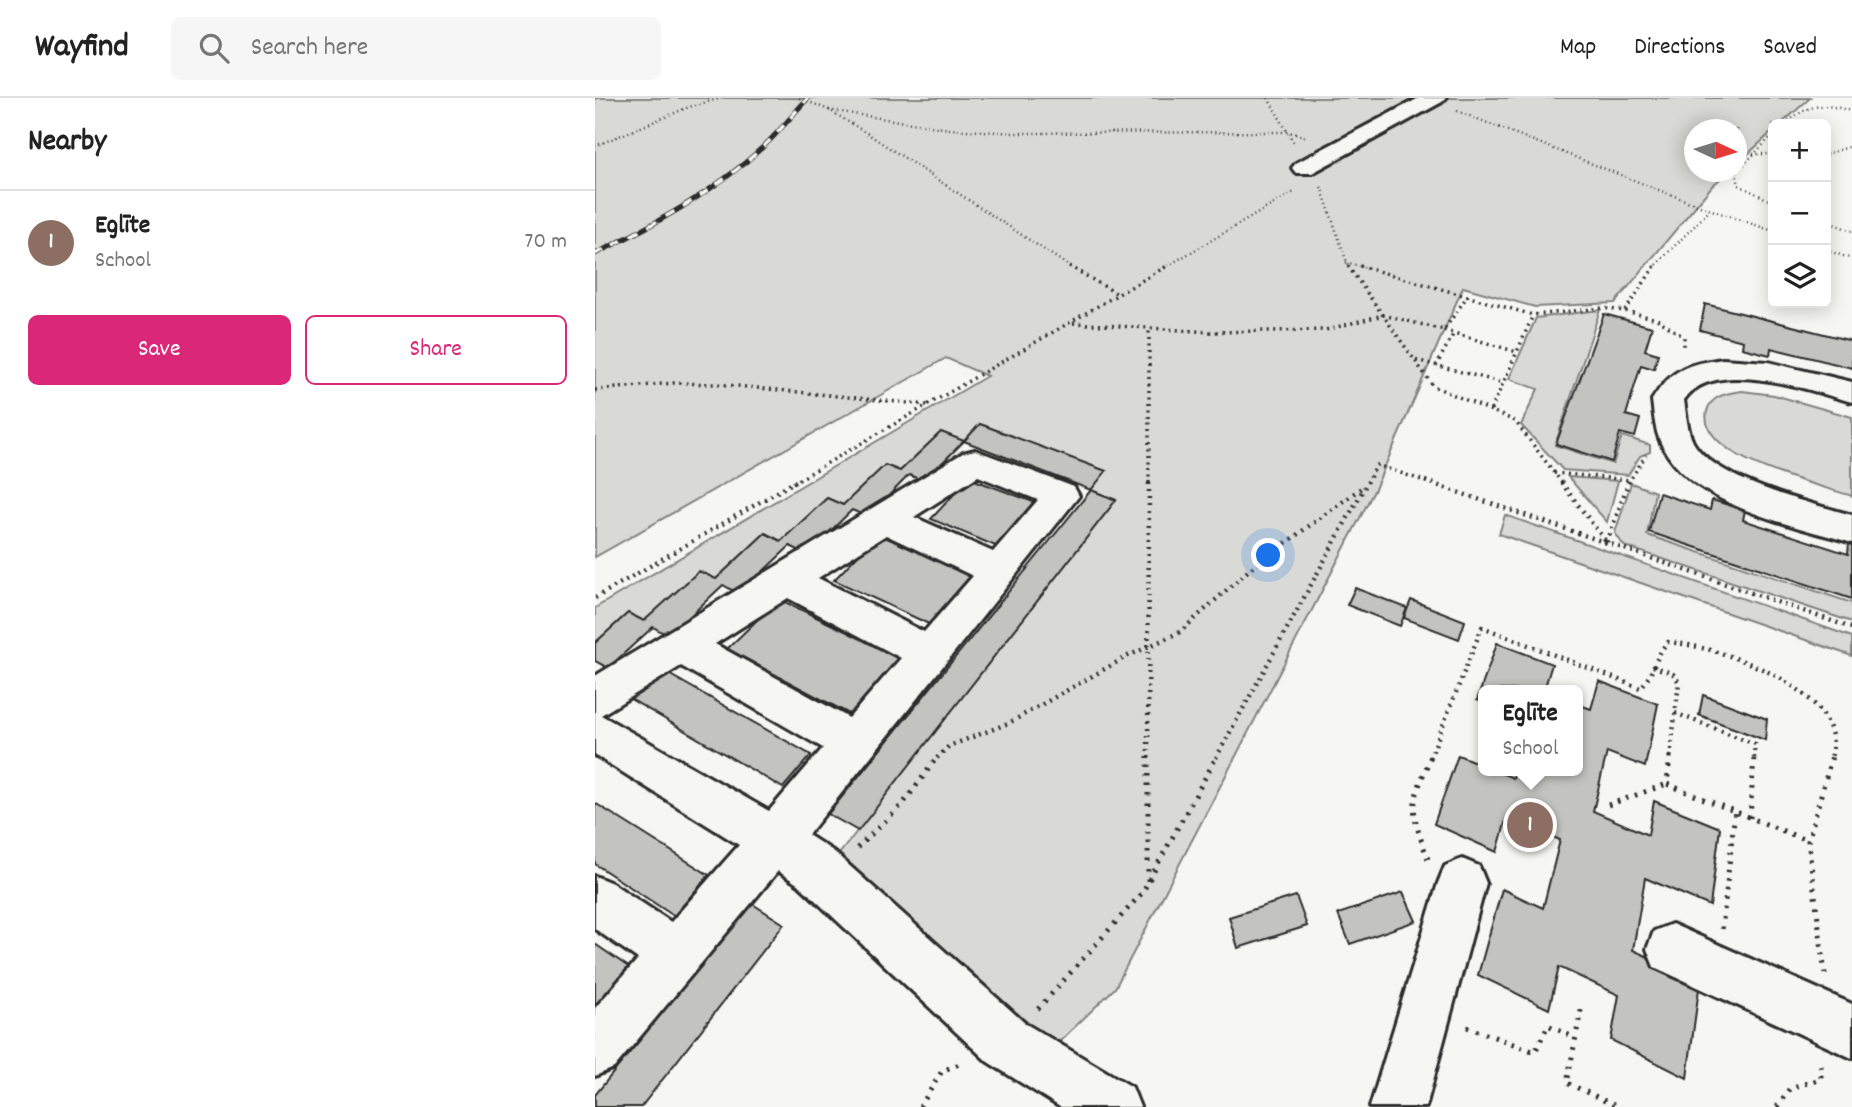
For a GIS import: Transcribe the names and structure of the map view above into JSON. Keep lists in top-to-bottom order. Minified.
{"north":"right","page":{"header":"Wayfind","search":"Search here","nav":["Map","Directions","Saved"],"heading":"Nearby","map_buttons":["+","−"],"list":[{"mark":"1","name":"Eglīte","note":"School","value":"70 m"}],"buttons":["Save","Share"],"popup":["Eglīte","School"],"pins":"1"}}
